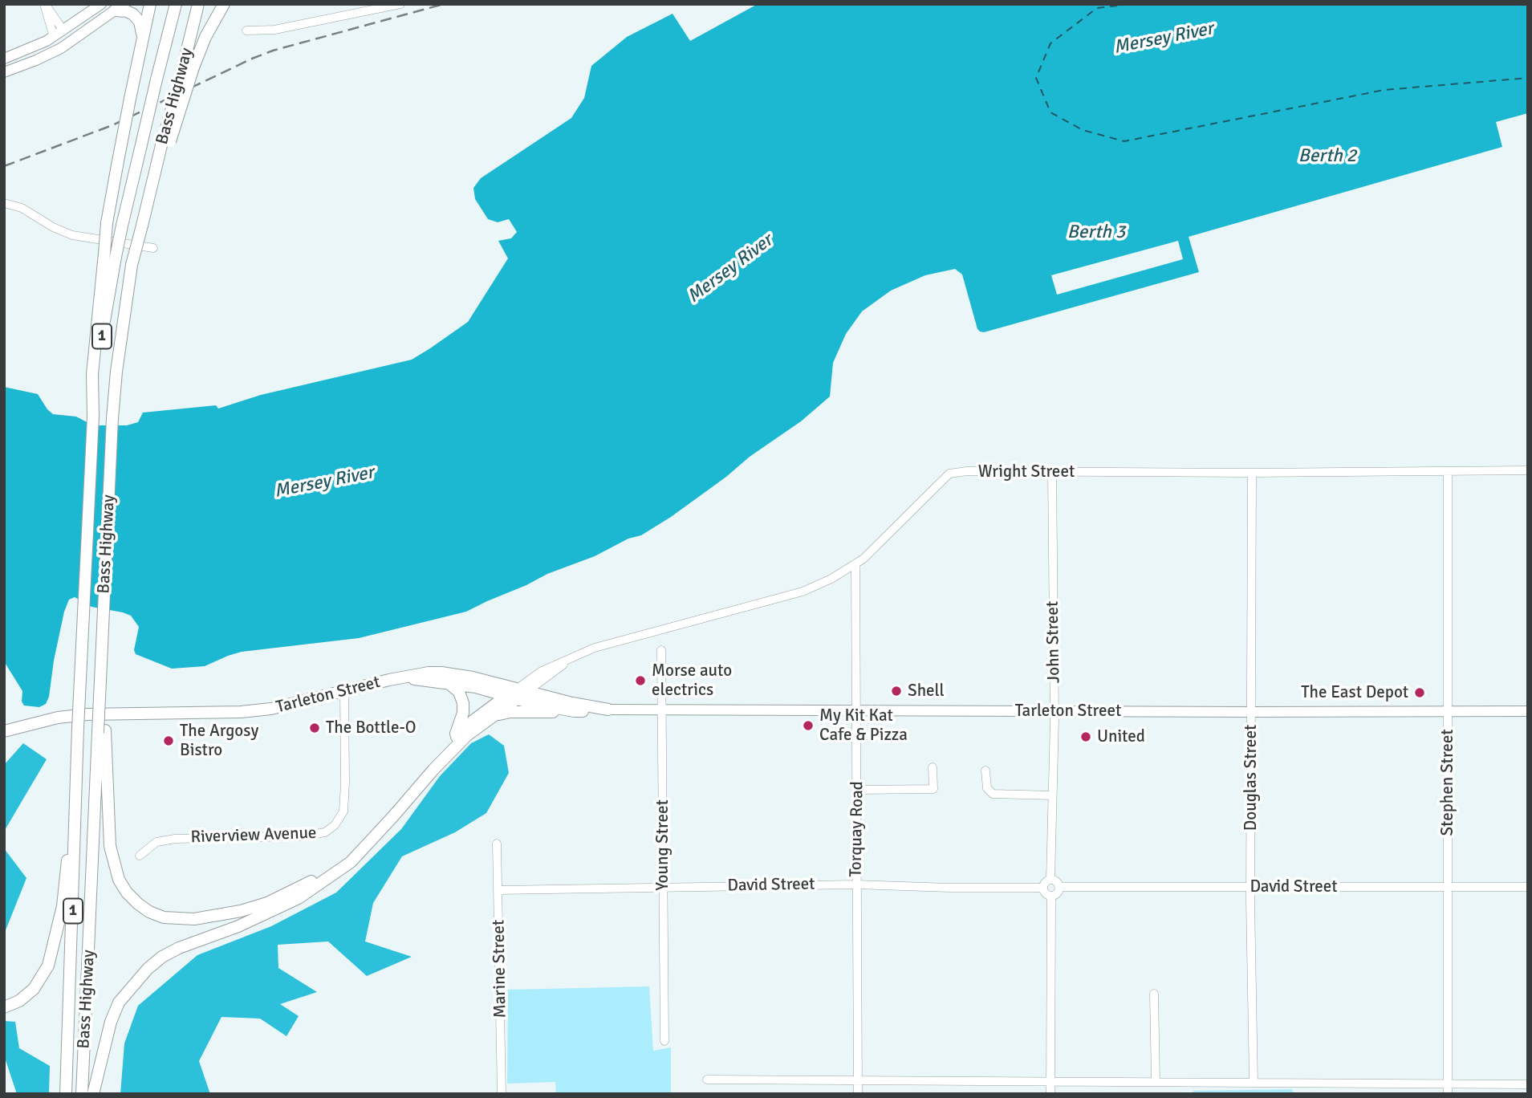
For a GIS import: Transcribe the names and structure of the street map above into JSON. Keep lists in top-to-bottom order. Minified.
{"streets":{"highway":["Bass Highway","1","Tarleton Street"],"street":["Wright Street","John Street","Douglas Street","Stephen Street","Torquay Road","Riverview Avenue","Young Street","David Street","Marine Street"]},"crossings":[["Wright Street","John Street"],["Wright Street","Tarleton Street"],["Wright Street","Douglas Street"],["Wright Street","Stephen Street"],["Wright Street","Torquay Road"],["John Street","Tarleton Street"],["John Street","David Street"],["Tarleton Street","Douglas Street"],["Tarleton Street","Stephen Street"],["Tarleton Street","Torquay Road"],["Tarleton Street","Riverview Avenue"],["Tarleton Street","Young Street"],["Douglas Street","David Street"],["Stephen Street","David Street"],["Torquay Road","David Street"],["Young Street","David Street"],["David Street","Marine Street"]],"water":["Mersey River","Berth 2","Berth 3"],"places":["Morse auto electrics","Shell","The East Depot","My Kit Kat Cafe & Pizza","The Bottle-O","United","The Argosy Bistro"]}
